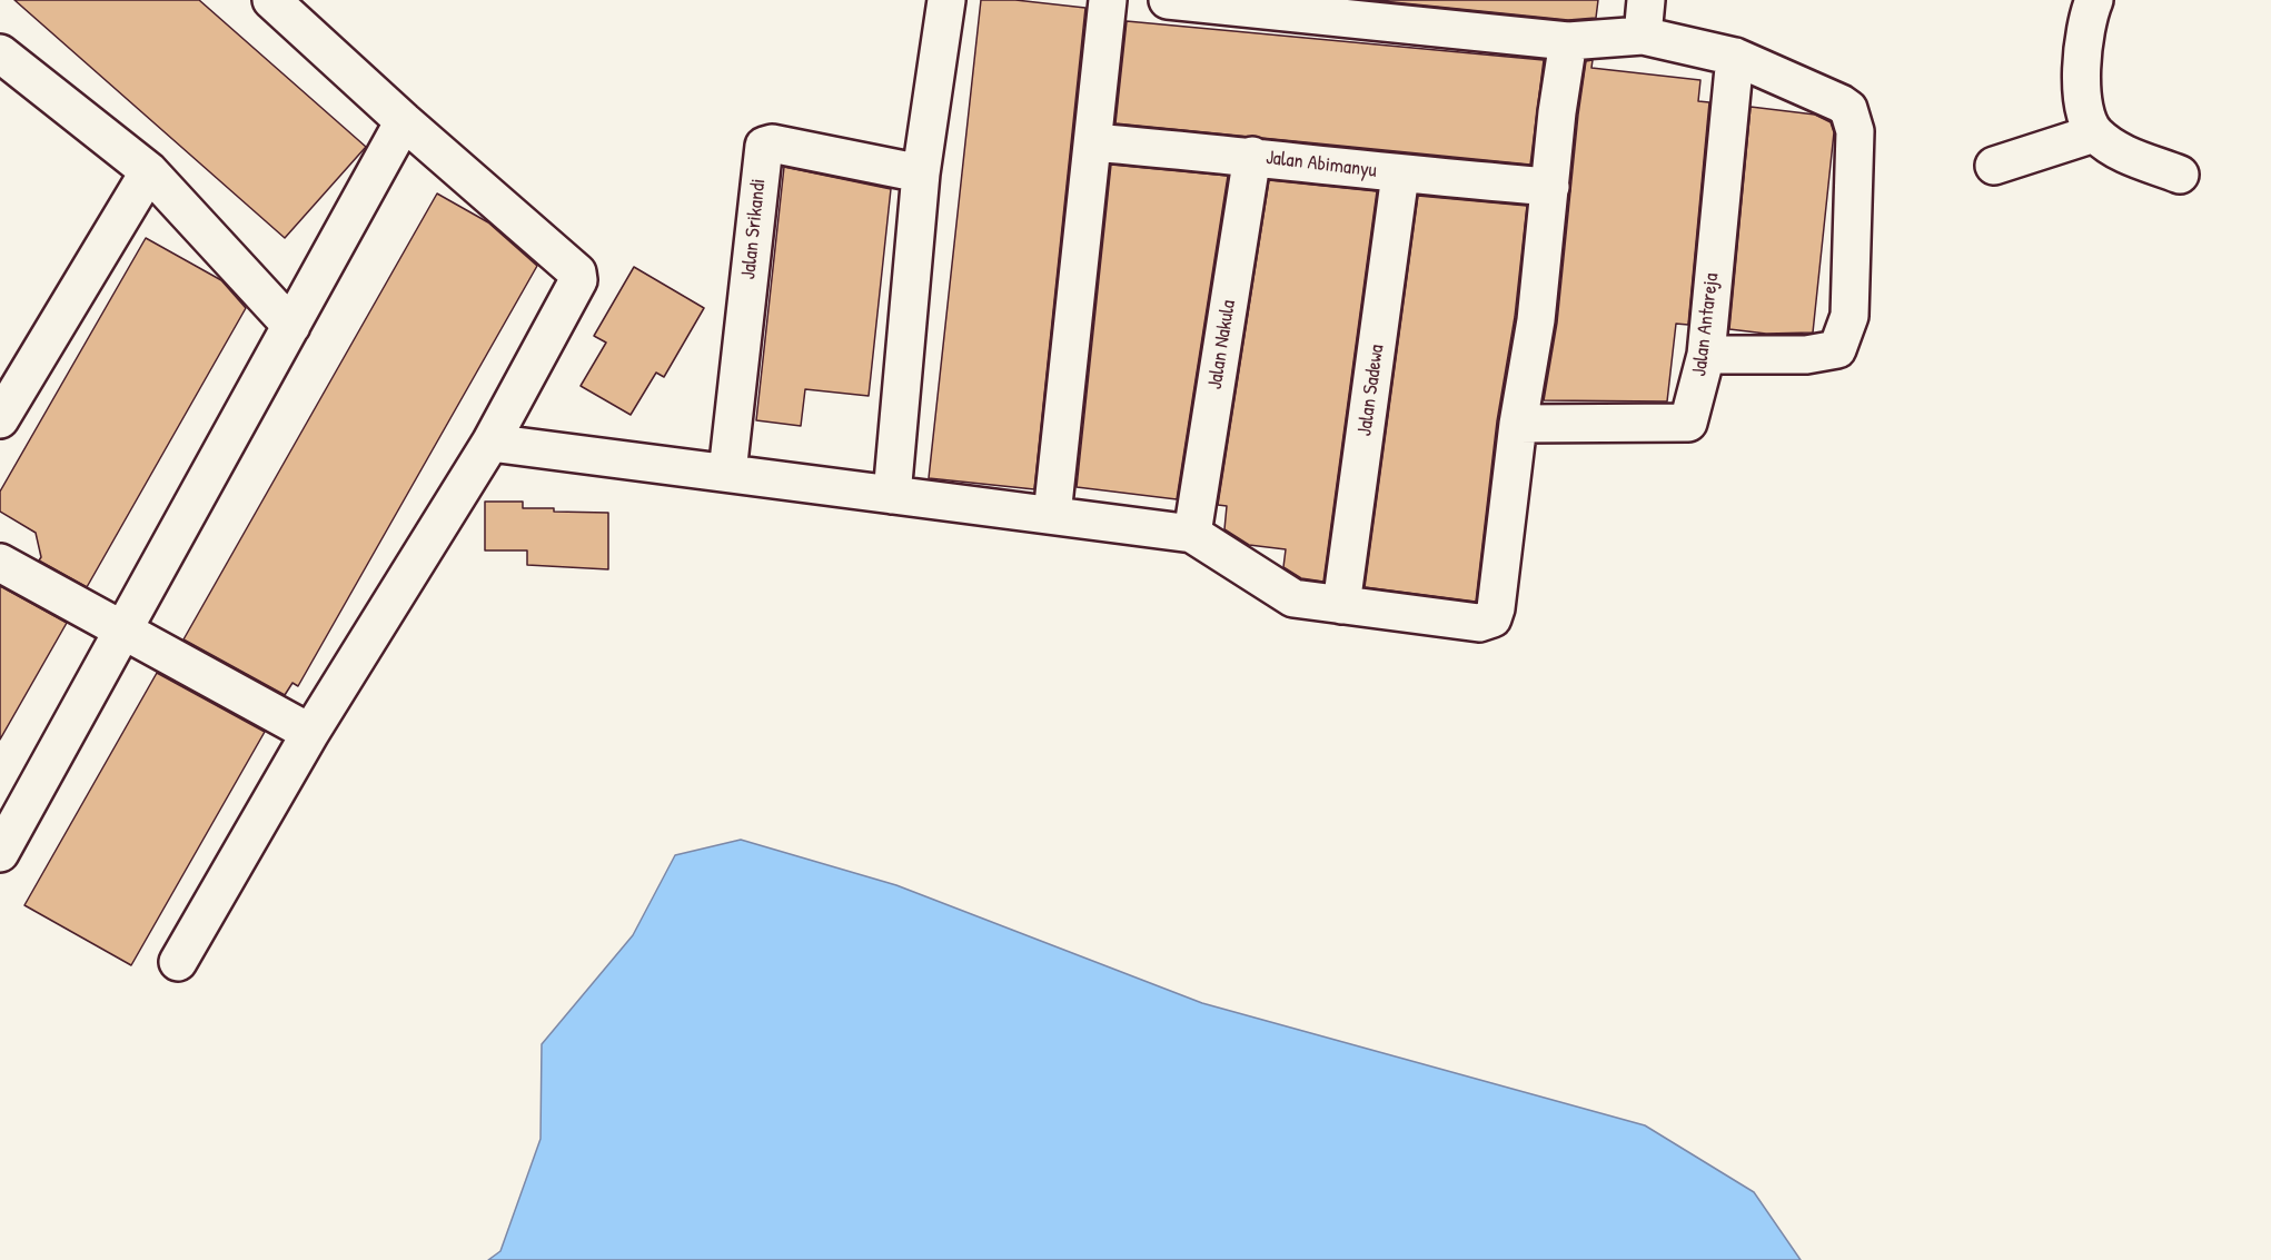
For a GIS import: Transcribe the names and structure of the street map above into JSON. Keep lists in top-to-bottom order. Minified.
{"streets":{"street":["Jalan Abimanyu","Jalan Srikandi","Jalan Antareja","Jalan Nakula","Jalan Sadewa"]},"crossings":[["Jalan Abimanyu","Jalan Nakula"],["Jalan Abimanyu","Jalan Sadewa"]]}
